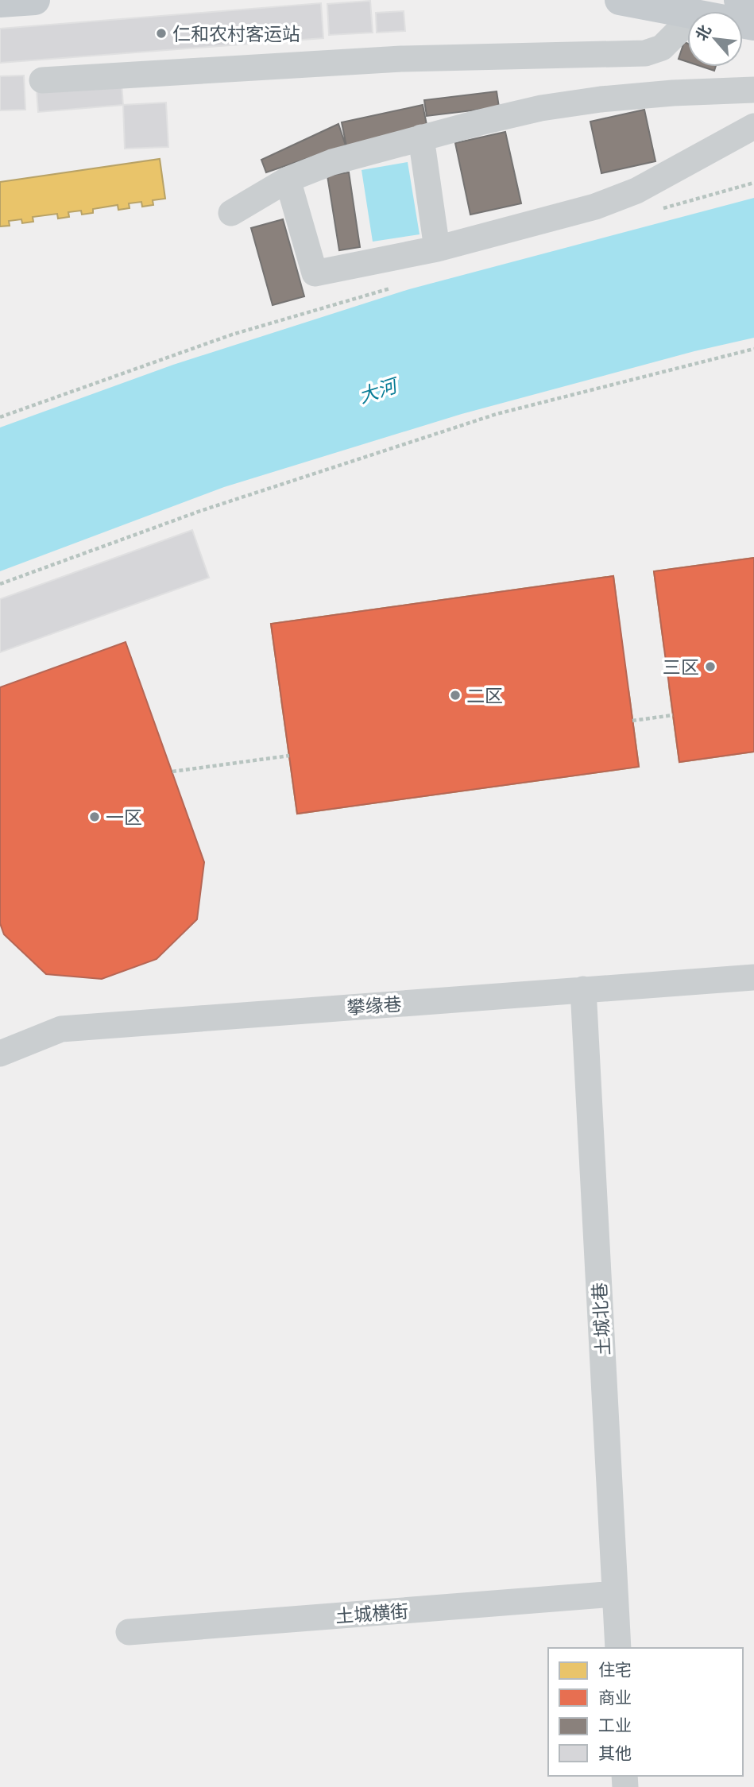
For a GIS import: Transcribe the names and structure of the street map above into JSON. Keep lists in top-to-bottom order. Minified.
{"streets":{"street":["攀缘巷","土城北巷","土城横街"]},"crossings":[["攀缘巷","土城北巷"],["土城北巷","土城横街"]],"water":["大河"],"places":["仁和农村客运站","三区","二区","一区"],"legend":["住宅","商业","工业","其他"],"north":"top left"}
